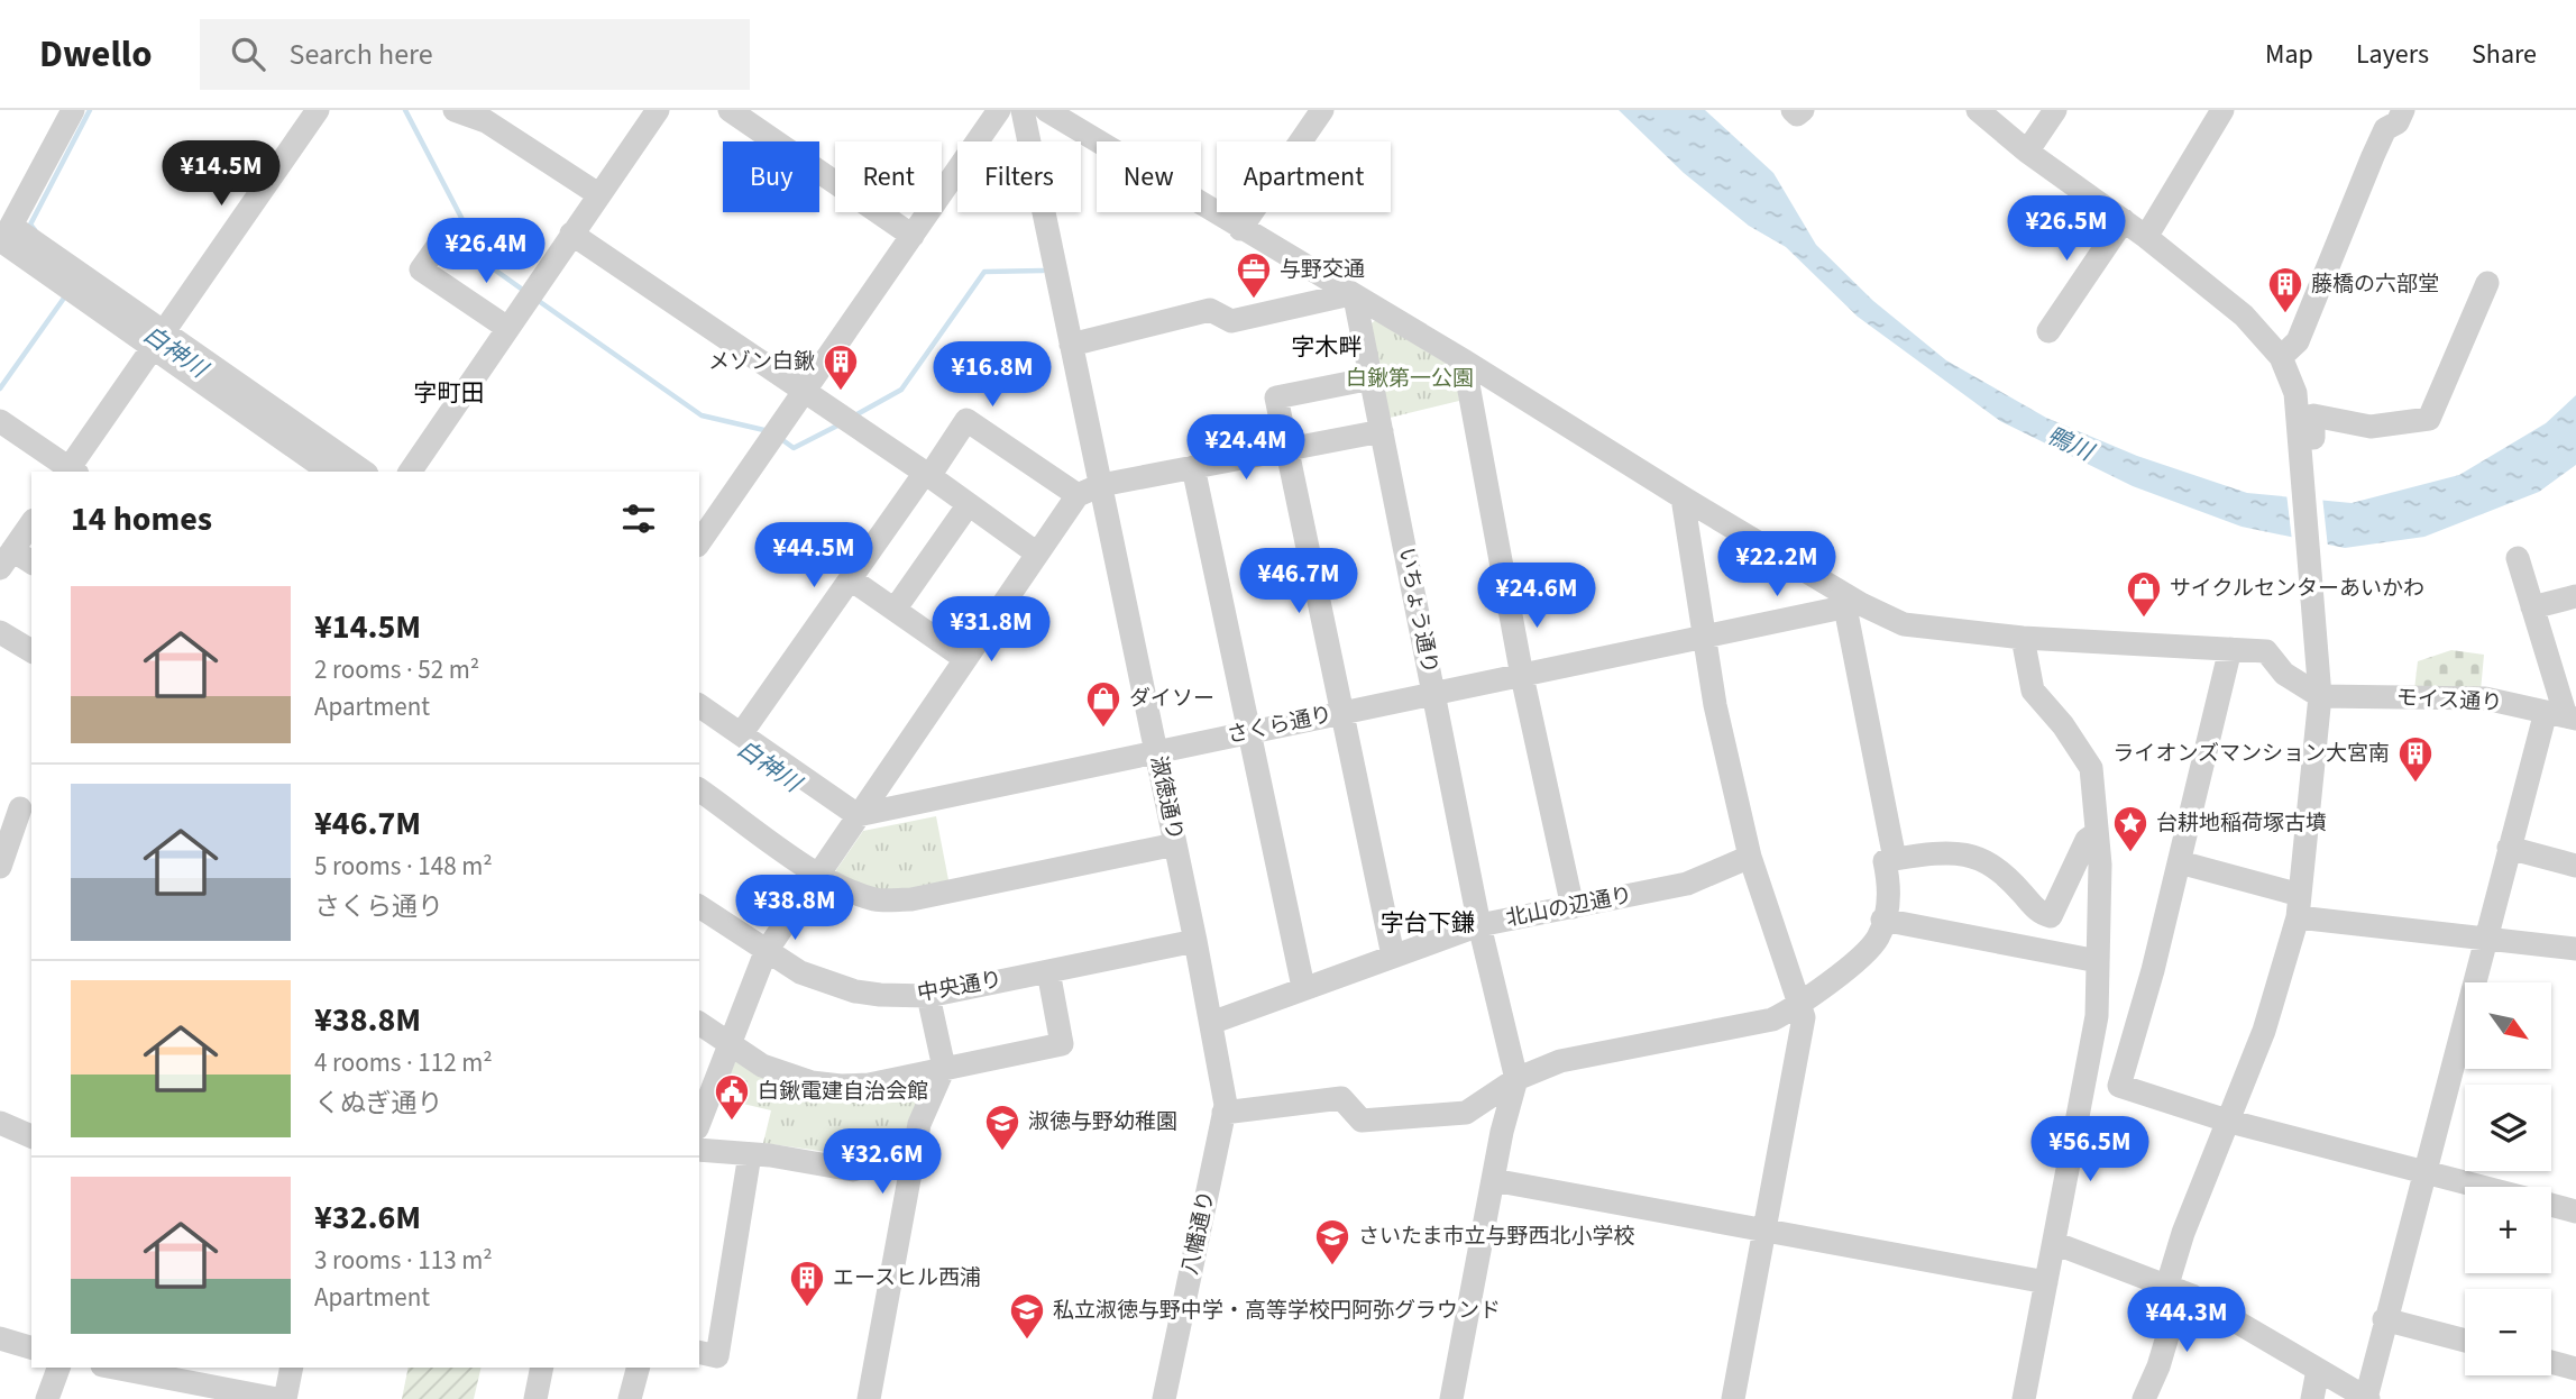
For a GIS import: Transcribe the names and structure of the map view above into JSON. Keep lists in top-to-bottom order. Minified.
{"streets":{"street":["いちょう通り","モイス通り","さくら通り","淑徳通り","北山の辺通り","中央通り","八幡通り"]},"crossings":[["いちょう通り","さくら通り"],["いちょう通り","北山の辺通り"],["さくら通り","淑徳通り"],["淑徳通り","北山の辺通り"],["淑徳通り","中央通り"],["淑徳通り","八幡通り"]],"districts":["字木畔","字町田","字台下鎌"],"water":["白神川","鴨川"],"parks":["白鍬第一公園"],"places":{"office":["与野交通"],"building":["藤橋の六部堂","メゾン白鍬","ライオンズマンション大宮南","エースヒル西浦"],"shop":["サイクルセンターあいかわ","ダイソー"],"place":["台耕地稲荷塚古墳"],"public building":["白鍬電建自治会館"],"school or university":["淑徳与野幼稚園","さいたま市立与野西北小学校","私立淑徳与野中学・高等学校円阿弥グラウンド"]},"north":"bottom right","page":{"header":"Dwello","search":"Search here","nav":["Map","Layers","Share"],"price":["¥14.5M","¥26.5M","¥26.4M","¥16.8M","¥24.4M","¥44.5M","¥22.2M","¥46.7M","¥24.6M","¥31.8M","¥38.8M","¥56.5M","¥32.6M","¥44.3M"],"chip":["Buy","Rent","Filters","New","Apartment"],"heading":"14 homes","list":[{"name":"¥14.5M","note":"2 rooms · 52 m² · Apartment"},{"name":"¥46.7M","note":"5 rooms · 148 m² · さくら通り"},{"name":"¥38.8M","note":"4 rooms · 112 m² · くぬぎ通り"},{"name":"¥32.6M","note":"3 rooms · 113 m² · Apartment"}],"map_buttons":["+","−"]}}
